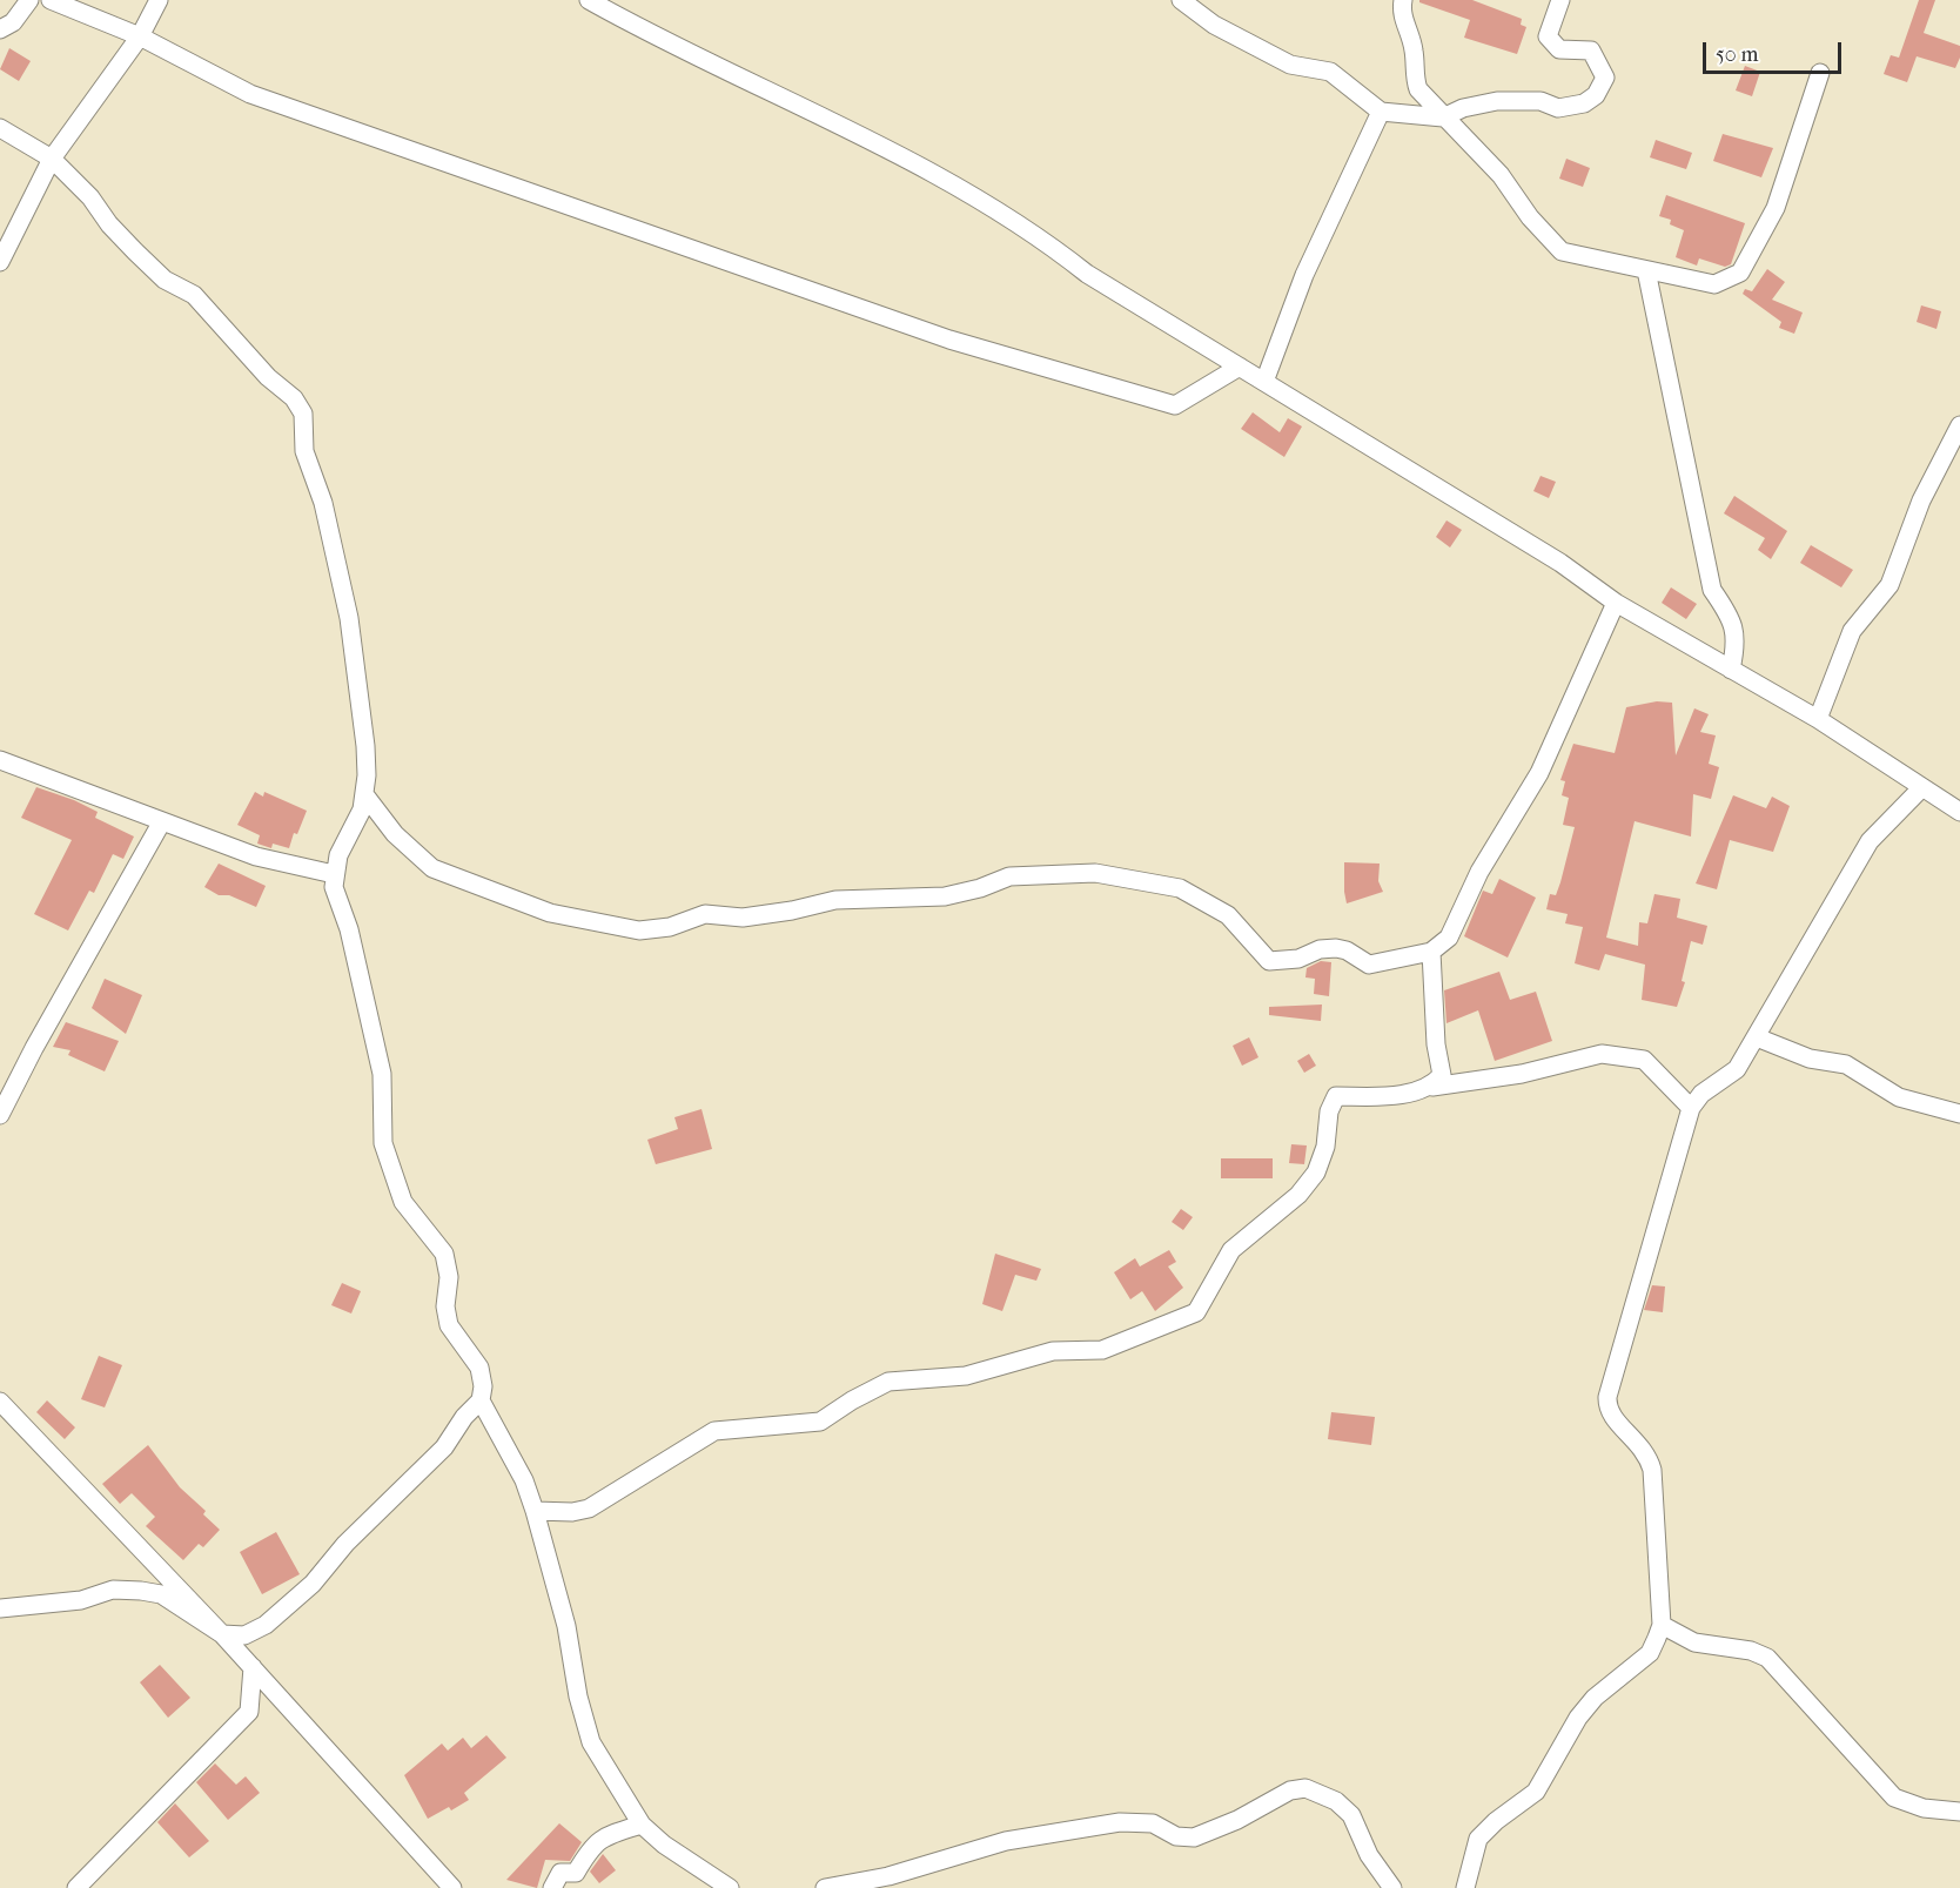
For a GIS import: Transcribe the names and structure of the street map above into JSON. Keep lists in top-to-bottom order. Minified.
{"scale_bar":"50 m"}
